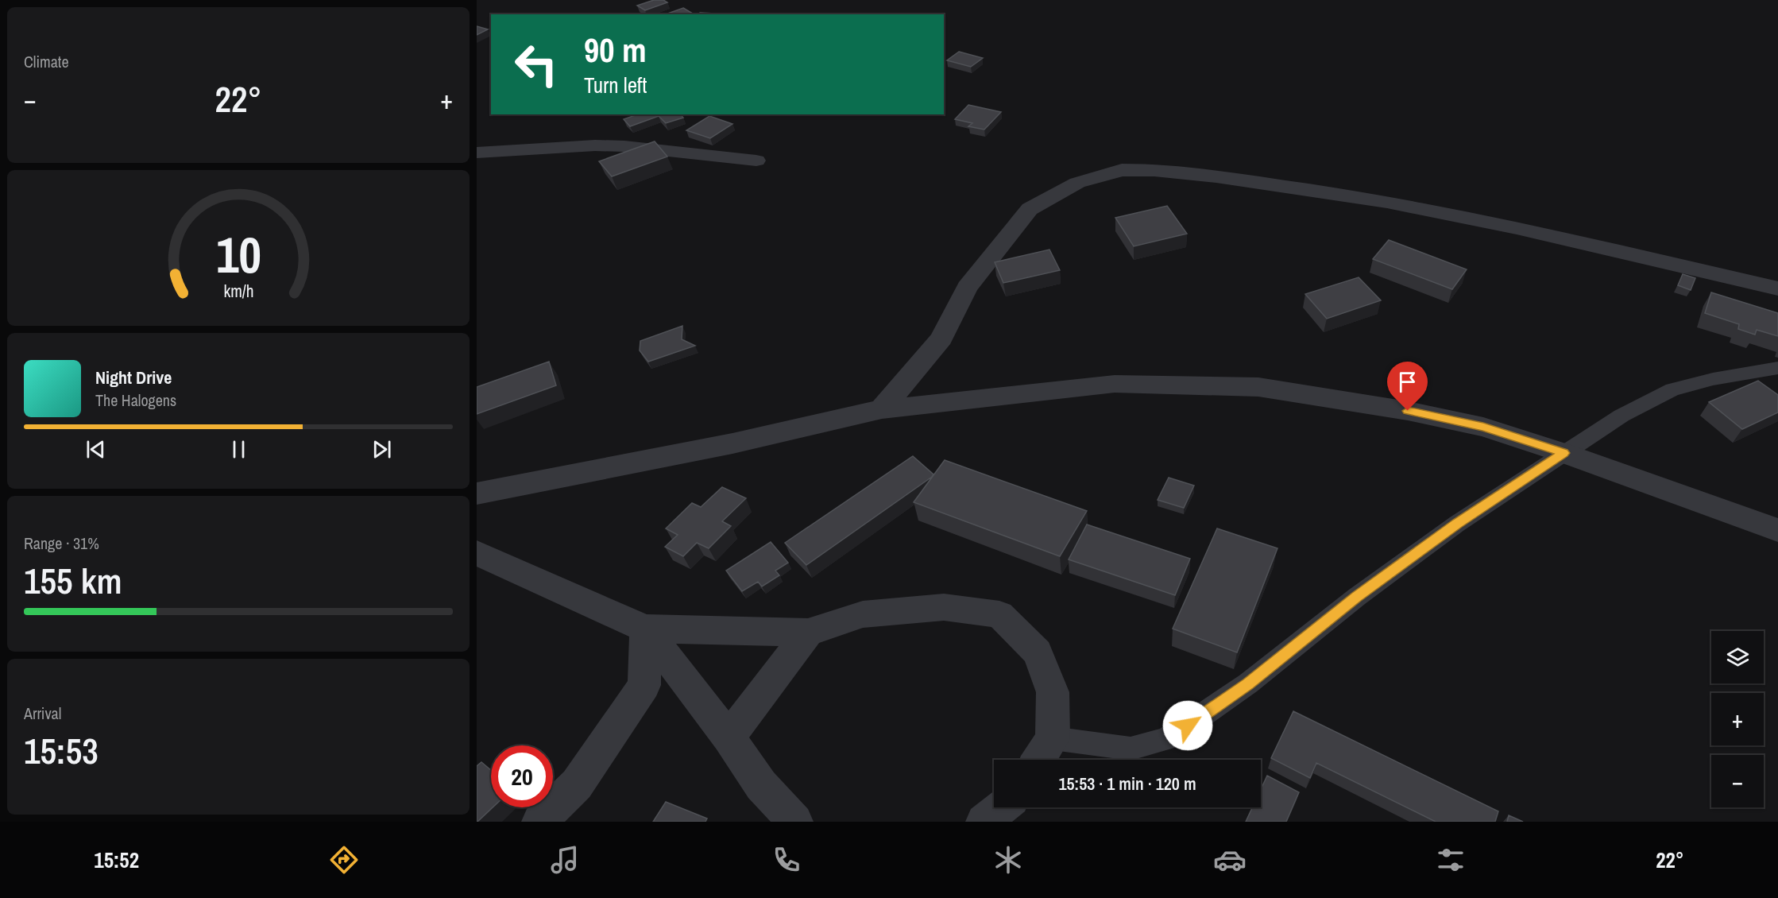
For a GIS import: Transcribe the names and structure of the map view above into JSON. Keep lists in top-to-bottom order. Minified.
{"page":{"tile":["Climate",["Range · 31%","155 km"],["Arrival","15:53"]],"turn":["90 m","Turn left"],"heat":["−","22°","+"],"song":["Night Drive","The Halogens"],"map_buttons":["+","−"],"limit":"20","trip":"15:53 · 1 min · 120 m","tabs":["15:52","22°"],"gauge":["10","km/h"]}}
